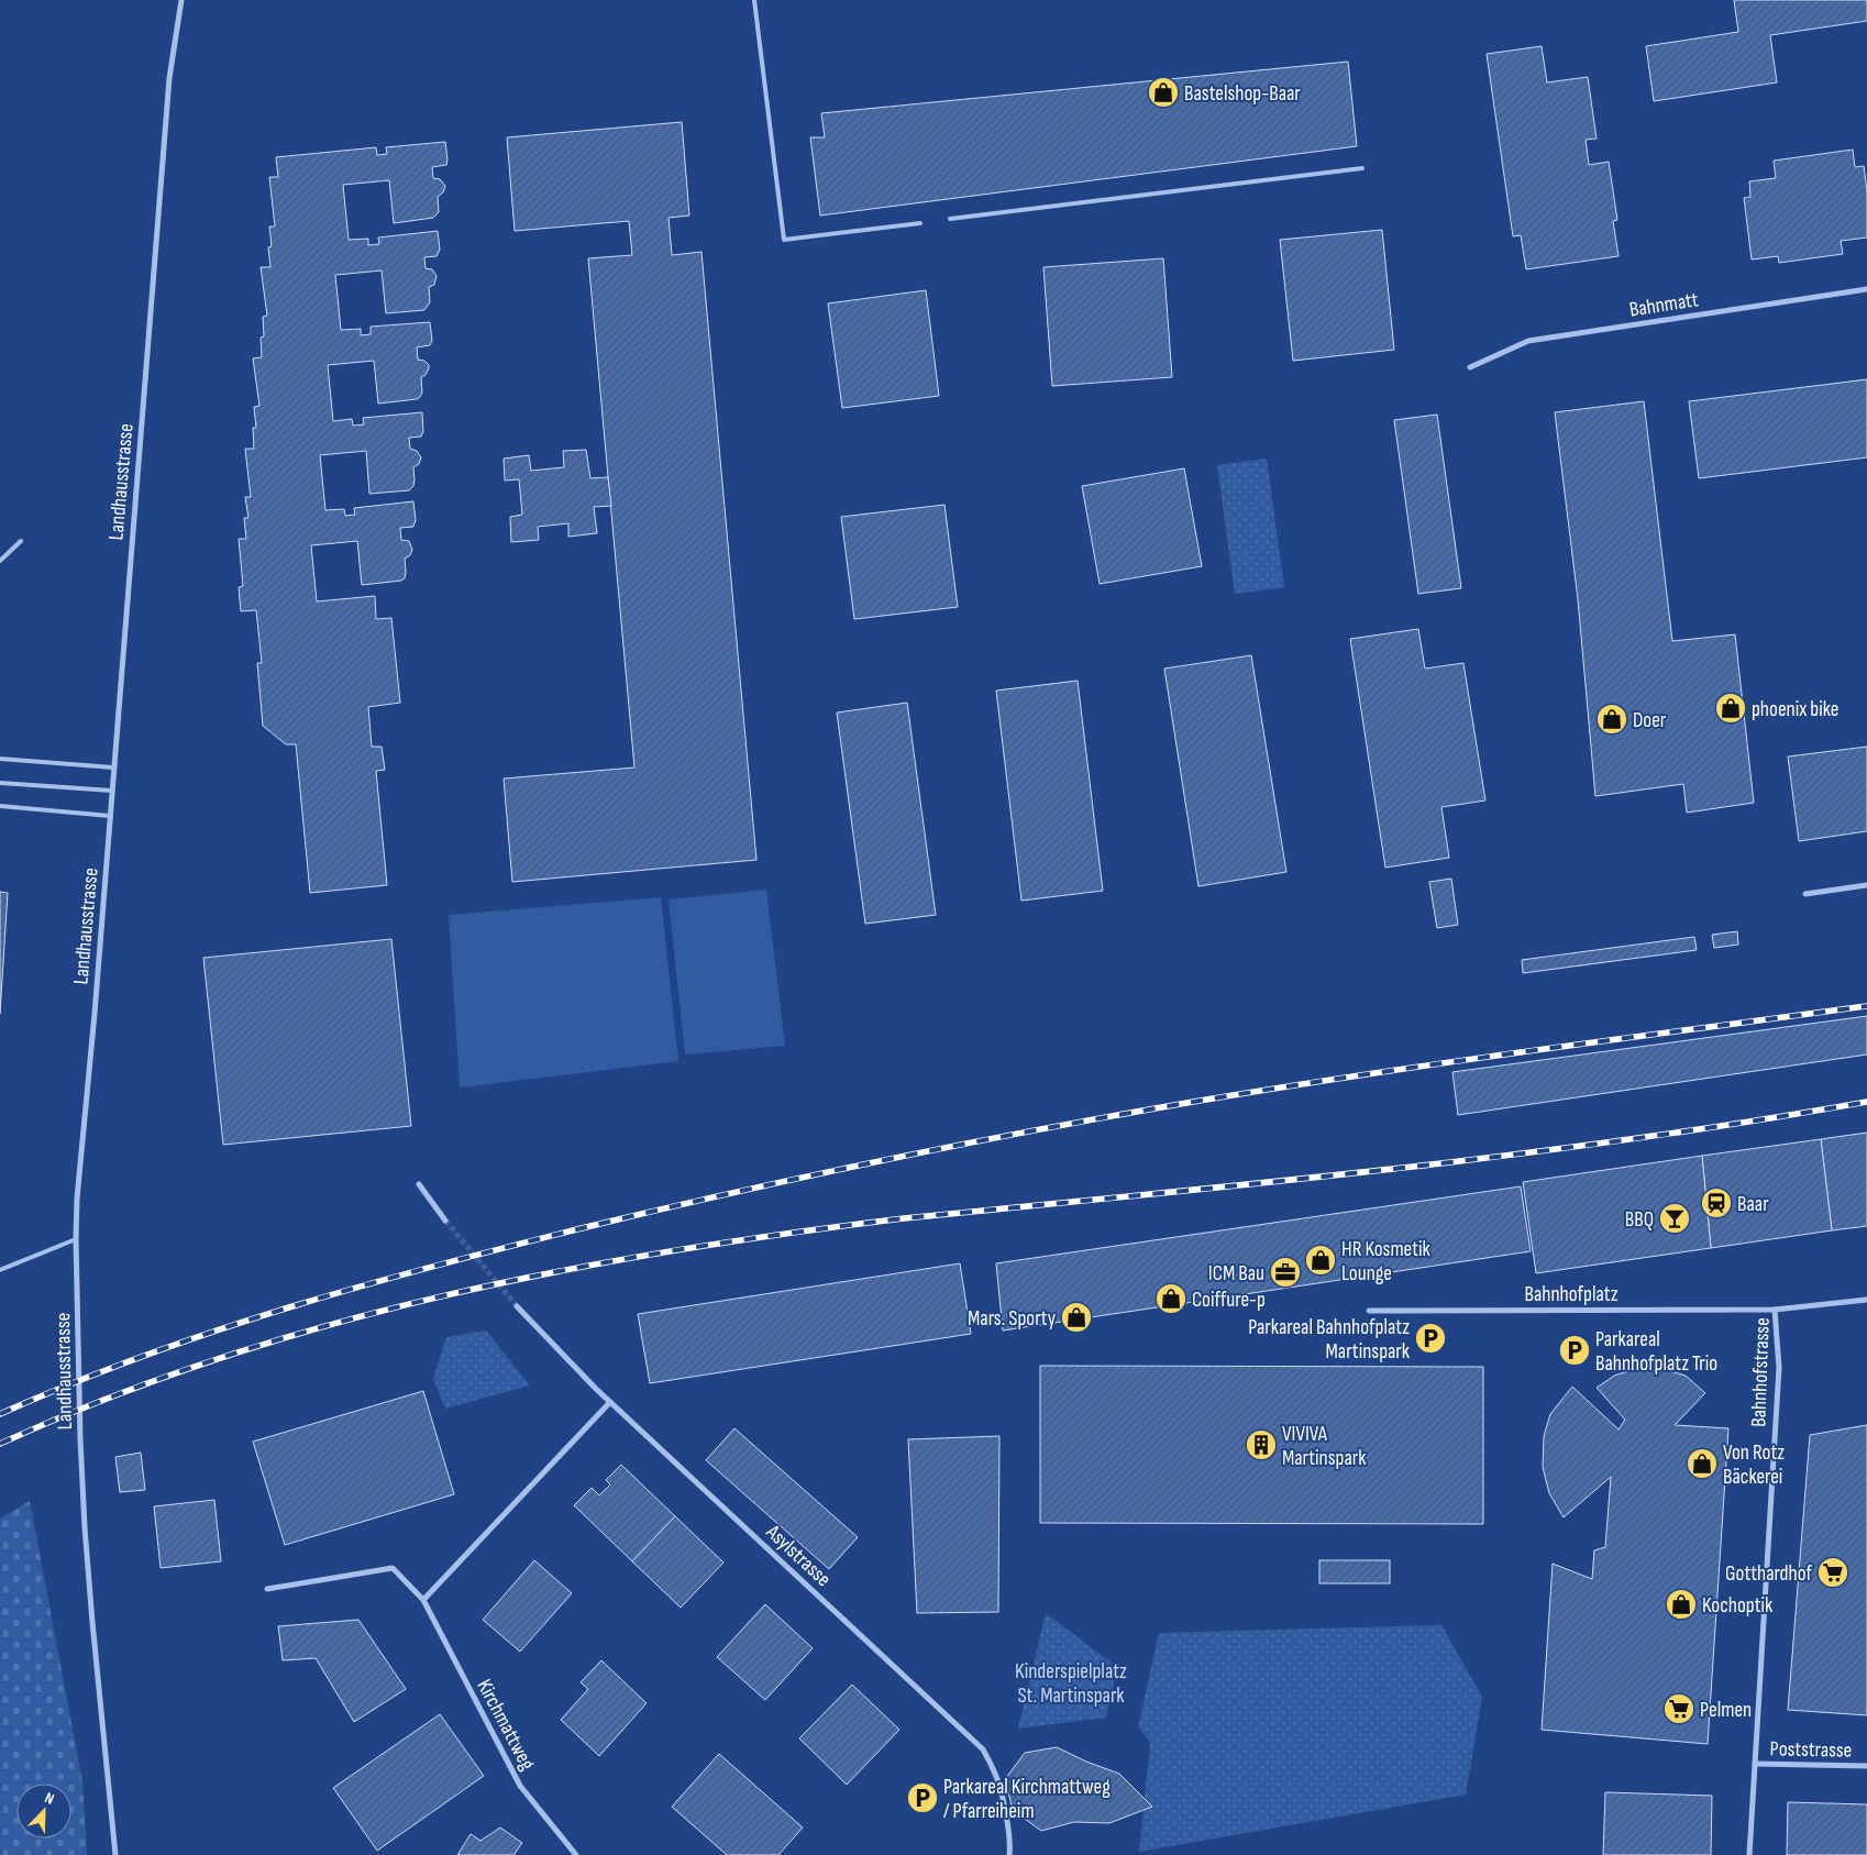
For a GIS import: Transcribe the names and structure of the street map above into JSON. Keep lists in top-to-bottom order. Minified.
{"streets":{"street":["Bahnmatt","Landhausstrasse","Bahnhofplatz","Bahnhofstrasse","Asylstrasse","Kirchmattweg","Poststrasse"]},"crossings":[["Bahnhofplatz","Bahnhofstrasse"],["Bahnhofstrasse","Poststrasse"]],"parks":["Kinderspielplatz St. Martinspark"],"places":{"shop":["Bastelshop-Baar","phoenix bike","Doer","HR Kosmetik Lounge","Coiffure-p","Mars. Sporty","Von Rotz Bäckerei","Kochoptik"],"station":["Baar"],"bar":["BBQ"],"office":["ICM Bau"],"parking":["Parkareal Bahnhofplatz Martinspark","Parkareal Bahnhofplatz Trio","Parkareal Kirchmattweg / Pfarreiheim"],"building":["VIVIVA Martinspark"],"supermarket":["Gotthardhof","Pelmen"]},"north":"top right"}
